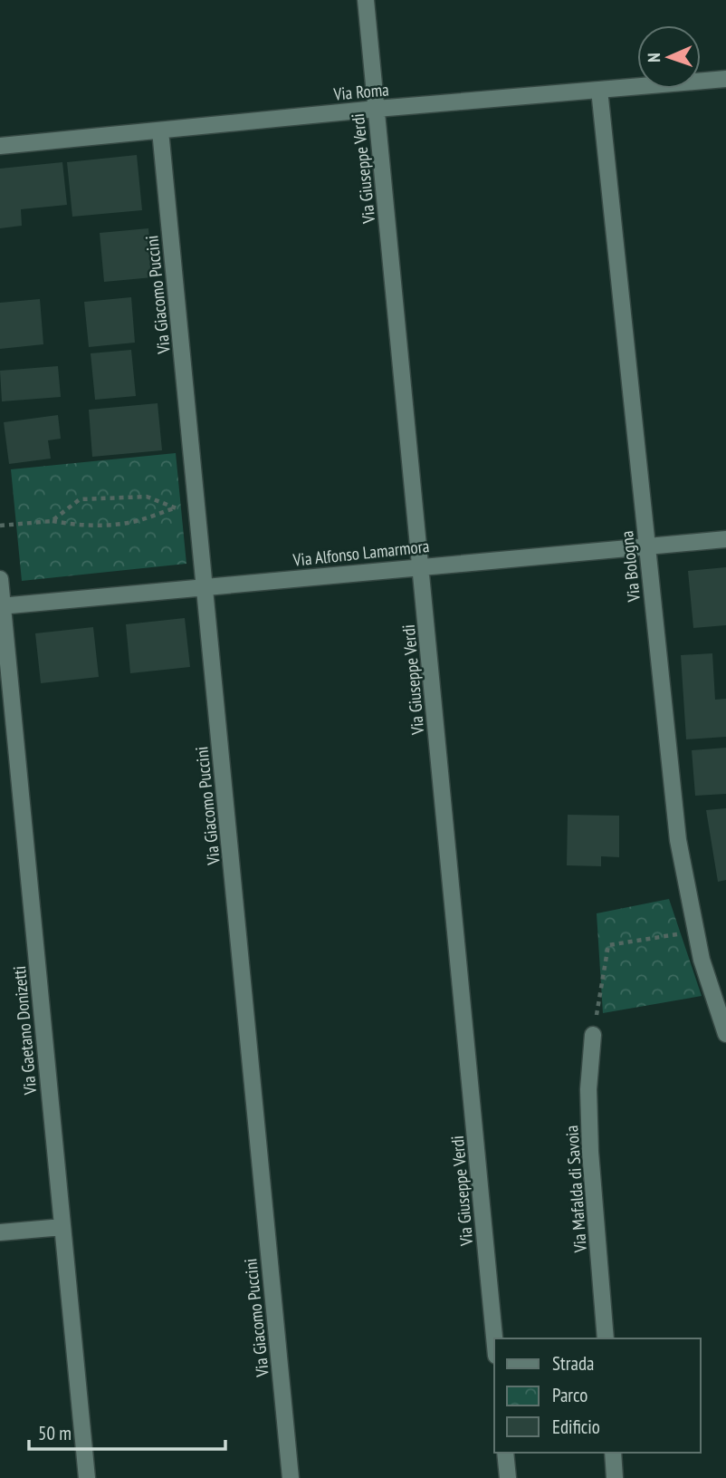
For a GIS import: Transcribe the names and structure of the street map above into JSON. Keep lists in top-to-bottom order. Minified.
{"streets":{"street":["Via Roma","Via Giuseppe Verdi","Via Giacomo Puccini","Via Alfonso Lamarmora","Via Bologna","Via Gaetano Donizetti","Via Mafalda di Savoia"]},"crossings":[["Via Roma","Via Giuseppe Verdi"],["Via Roma","Via Giacomo Puccini"],["Via Roma","Via Bologna"],["Via Giuseppe Verdi","Via Alfonso Lamarmora"],["Via Giacomo Puccini","Via Alfonso Lamarmora"],["Via Alfonso Lamarmora","Via Bologna"],["Via Alfonso Lamarmora","Via Gaetano Donizetti"]],"legend":["Strada","Parco","Edificio"],"scale_bar":"50 m","north":"left"}
